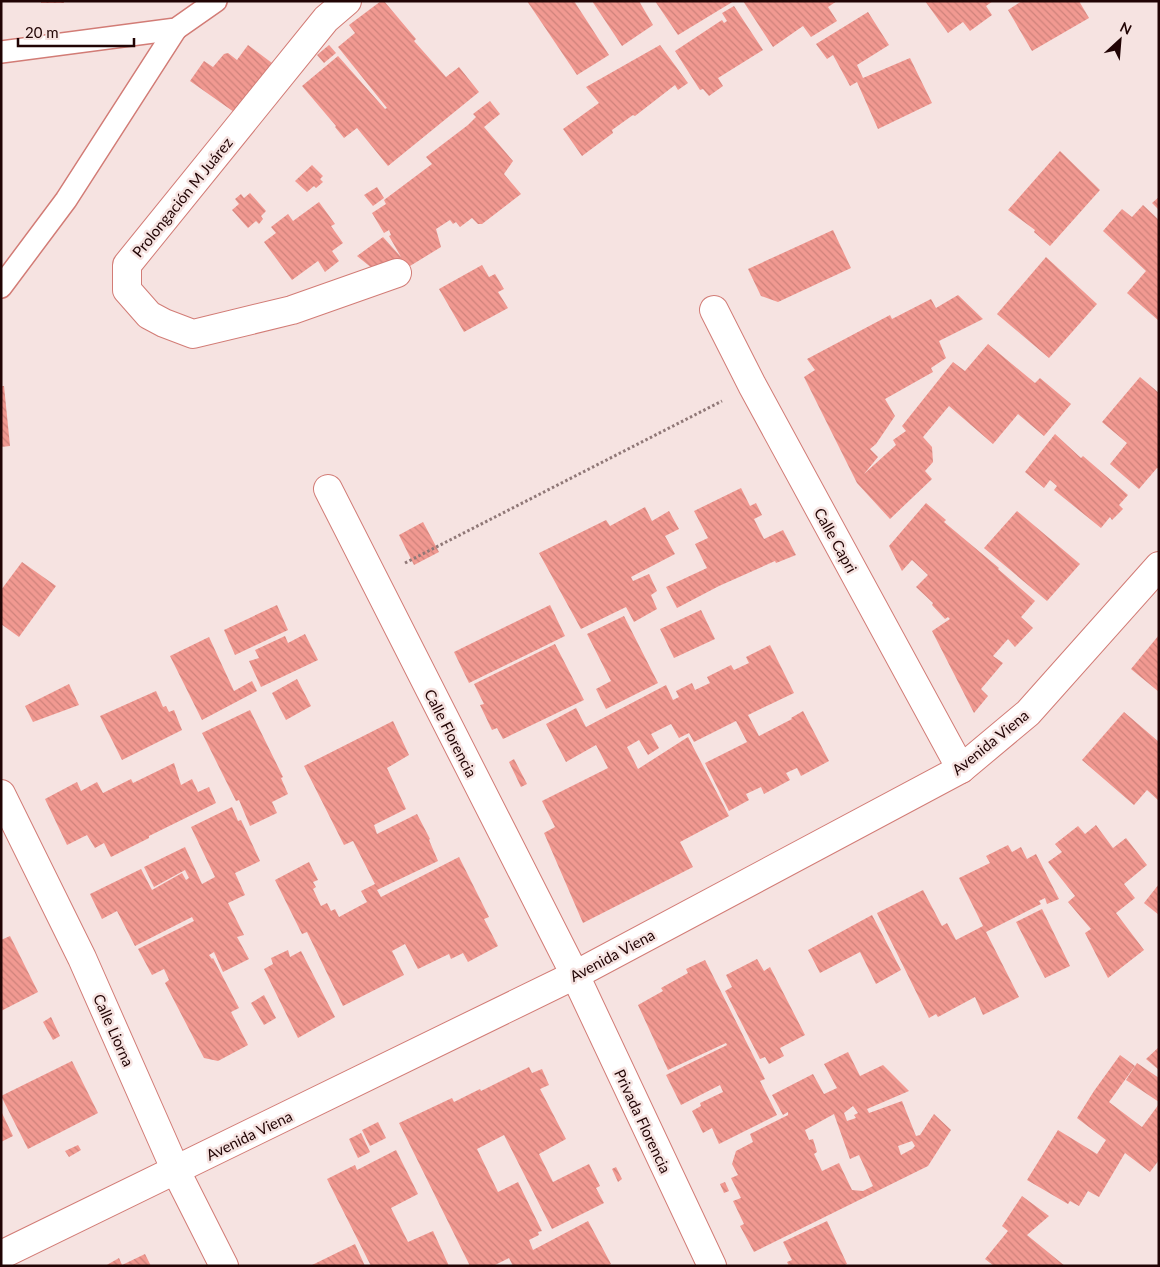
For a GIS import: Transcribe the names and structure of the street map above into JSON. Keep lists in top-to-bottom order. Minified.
{"streets":{"street":["Prolongación M Juárez","Calle Capri","Calle Florencia","Avenida Viena","Calle Liorna","Privada Florencia"]},"crossings":[["Calle Capri","Avenida Viena"],["Calle Florencia","Avenida Viena"],["Calle Florencia","Privada Florencia"],["Avenida Viena","Calle Liorna"],["Avenida Viena","Privada Florencia"]],"scale_bar":"20 m","north":"top right"}
